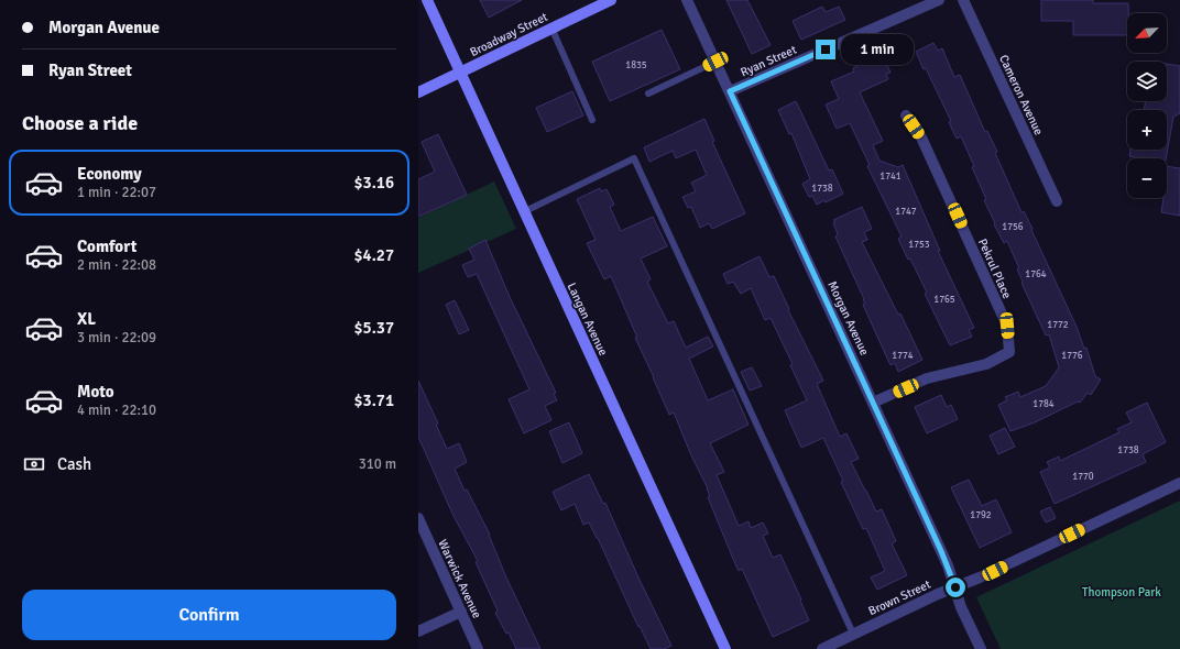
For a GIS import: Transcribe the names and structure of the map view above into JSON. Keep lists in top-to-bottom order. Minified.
{"streets":{"street":["Broadway Street","Ryan Street","Cameron Avenue","Pekrul Place","Morgan Avenue","Langan Avenue","Warwick Avenue","Brown Street"]},"crossings":[["Broadway Street","Langan Avenue"],["Ryan Street","Morgan Avenue"],["Pekrul Place","Morgan Avenue"],["Morgan Avenue","Brown Street"]],"parks":["Thompson Park"],"house_numbers":["1835","1741","1738","1747","1756","1753","1764","1765","1772","1774","1776","1784","1738","1770","1792"],"north":"bottom left","page":{"banner":["Morgan Avenue","Ryan Street"],"map_buttons":["+","−"],"bubble":"1 min","heading":"Choose a ride","list":[{"name":"Economy","note":"1 min · 22:07","value":"$3.16"},{"name":"Comfort","note":"2 min · 22:08","value":"$4.27"},{"name":"XL","note":"3 min · 22:09","value":"$5.37"},{"name":"Moto","note":"4 min · 22:10","value":"$3.71"}],"pay":["Cash","310 m"],"buttons":"Confirm"}}
